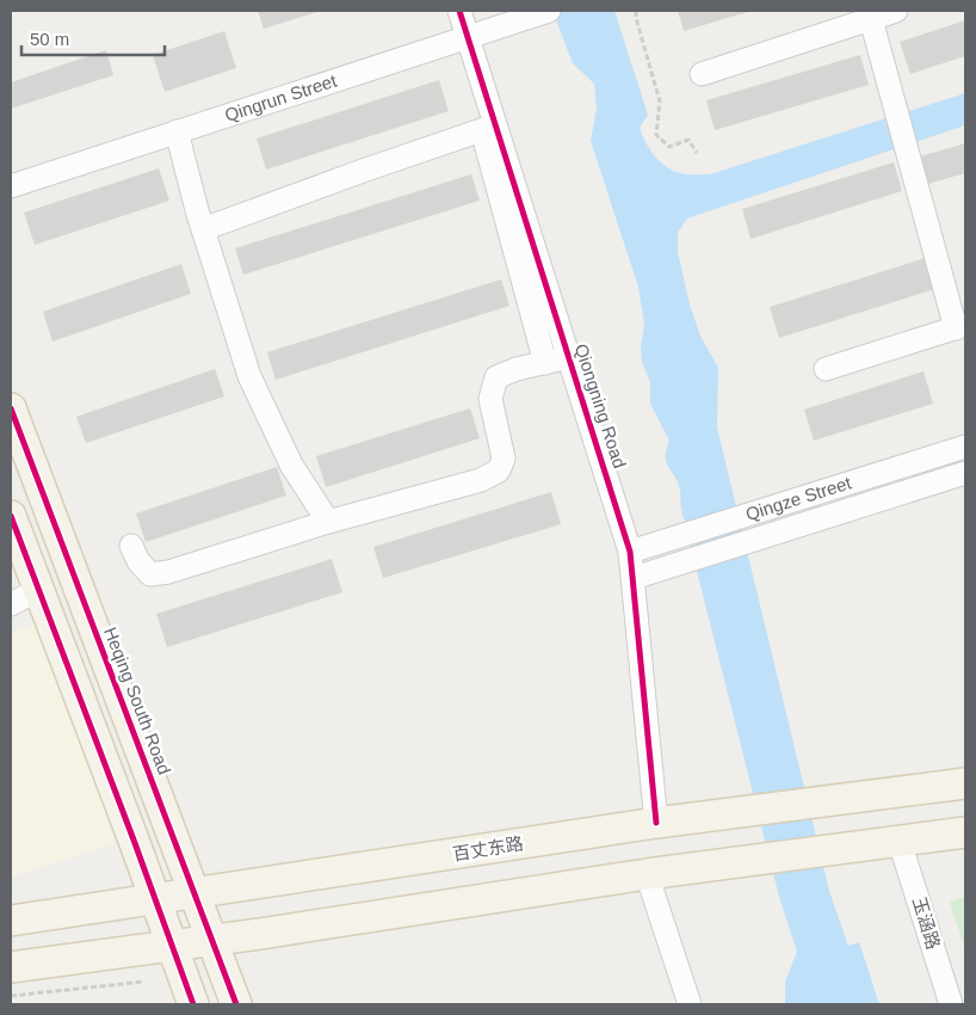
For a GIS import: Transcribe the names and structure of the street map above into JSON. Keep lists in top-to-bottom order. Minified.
{"streets":{"main road":["Heqing South Road","百丈东路"],"street":["Qingrun Street","Qiongning Road","Qingze Street","玉涵路"]},"crossings":[["Qingrun Street","Qiongning Road"],["Qiongning Road","Qingze Street"],["Qiongning Road","百丈东路"],["Heqing South Road","百丈东路"]],"scale_bar":"50 m"}
